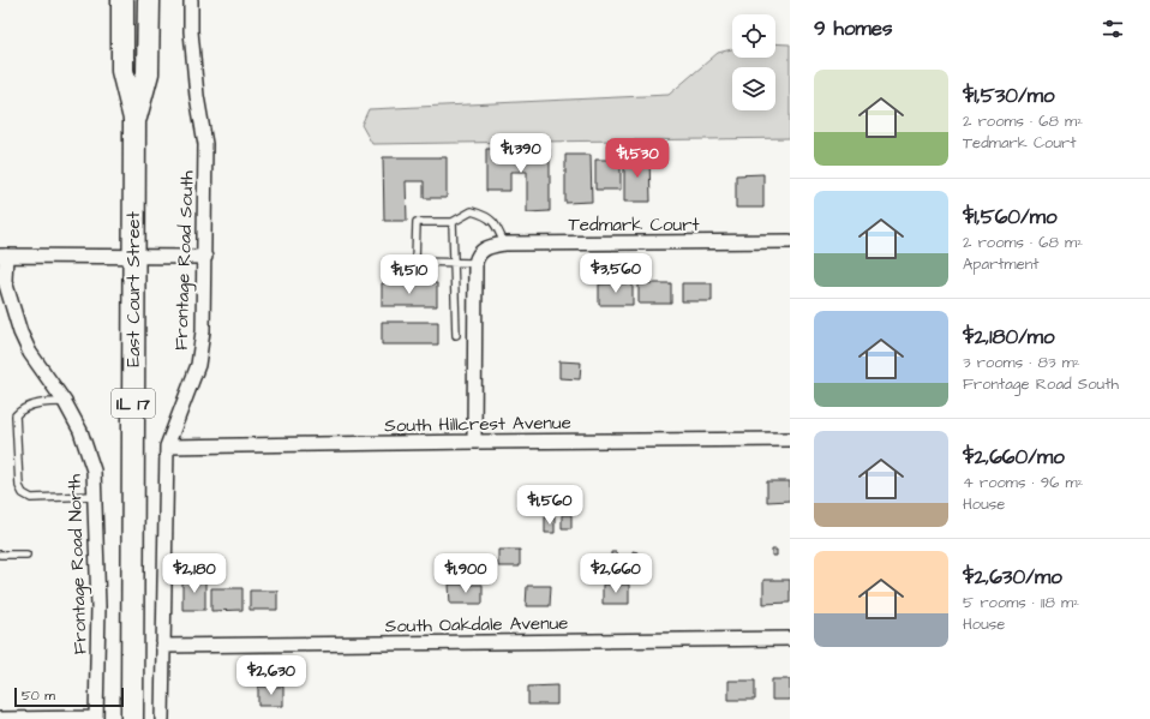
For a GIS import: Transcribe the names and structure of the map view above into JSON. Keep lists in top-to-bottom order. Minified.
{"streets":{"highway":["East Court Street","IL 17"],"street":["Tedmark Court","Frontage Road South","South Hillcrest Avenue","Frontage Road North","South Oakdale Avenue"]},"crossings":[["Frontage Road South","South Hillcrest Avenue"],["Frontage Road South","South Oakdale Avenue"],["East Court Street","IL 17"]],"scale_bar":"50 m","page":{"heading":"9 homes","list":[{"name":"$1,530/mo","note":"2 rooms · 68 m² · Tedmark Court"},{"name":"$1,560/mo","note":"2 rooms · 68 m² · Apartment"},{"name":"$2,180/mo","note":"3 rooms · 83 m² · Frontage Road South"},{"name":"$2,660/mo","note":"4 rooms · 96 m² · House"},{"name":"$2,630/mo","note":"5 rooms · 118 m² · House"}],"price":["$1,390","$1,530","$3,560","$1,510","$1,560","$2,180","$1,900","$2,660","$2,630"],"scale":"50 m"}}
